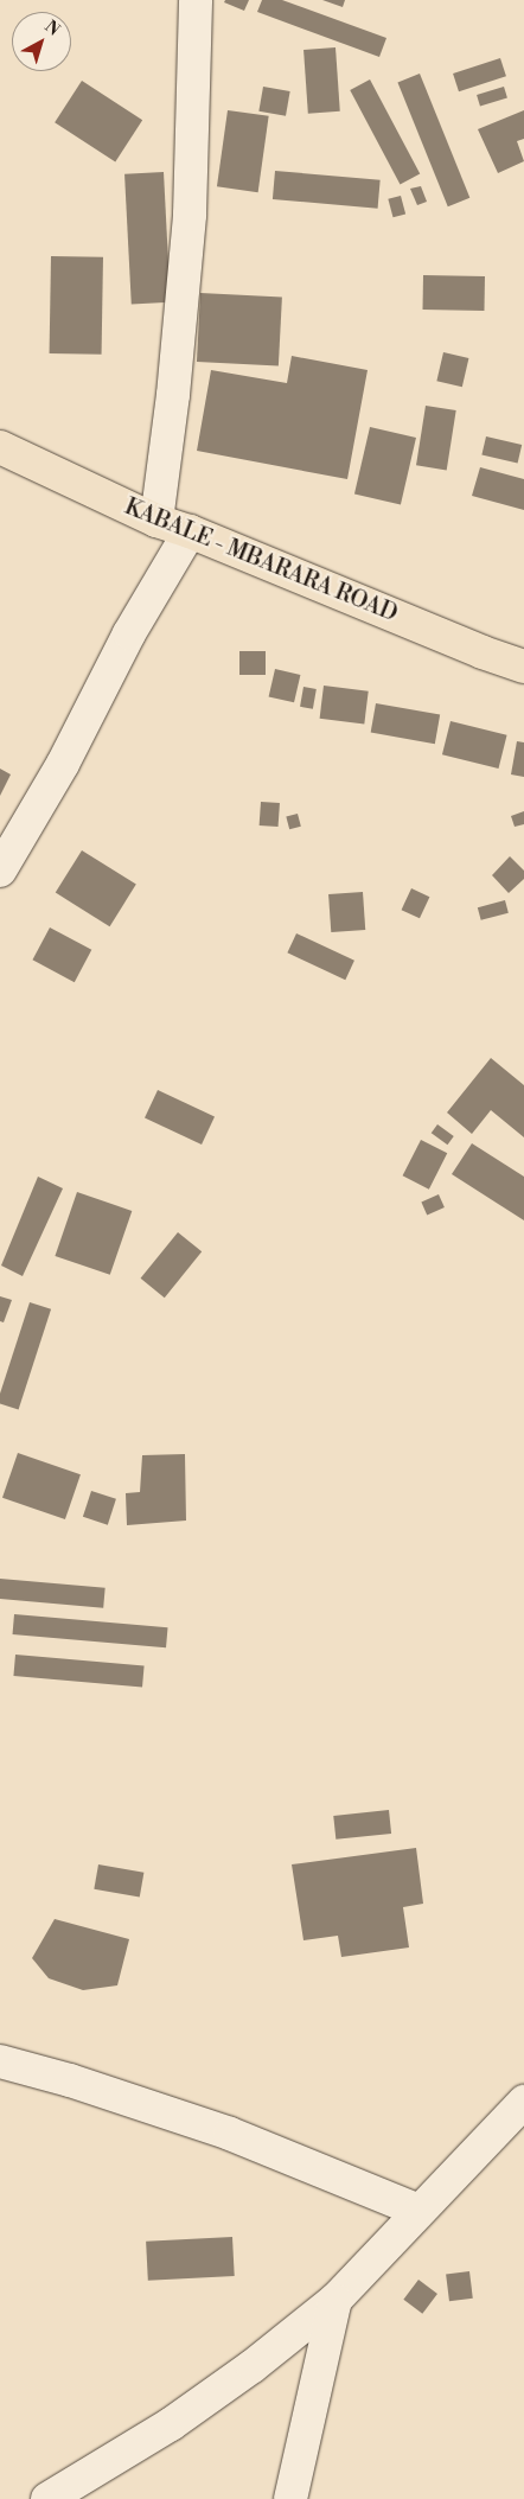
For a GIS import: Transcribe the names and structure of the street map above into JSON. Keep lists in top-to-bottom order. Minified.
{"streets":{"main road":["KABALE - MBARARA ROAD"]},"north":"top right"}
